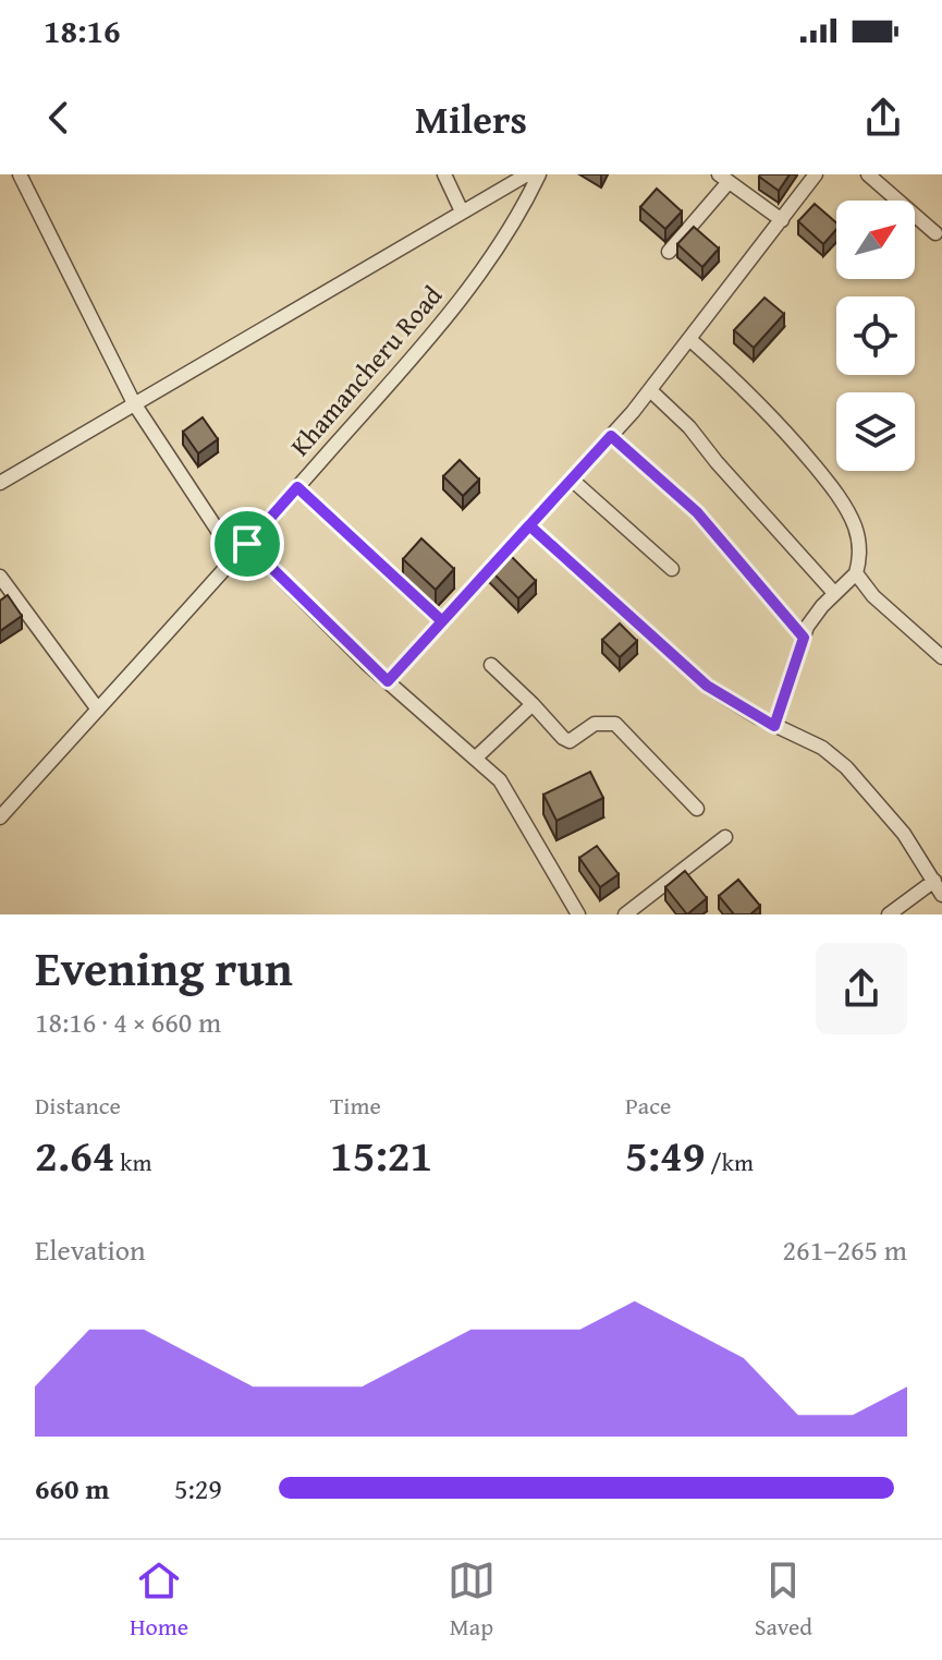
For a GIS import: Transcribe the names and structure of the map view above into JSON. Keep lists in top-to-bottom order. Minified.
{"streets":{"street":["Khamancheru Road"]},"north":"top right","page":{"status":"18:16","header":"Milers","heading":["Evening run","18:16 · 4 × 660 m"],"stats":[["Distance","2.64 km"],["Time","15:21"],["Pace","5:49 /km"]],"chart":["Elevation","261–265 m"],"list":[{"name":"660 m","note":"5:29"}],"tabs":["Home","Map","Saved"]}}
